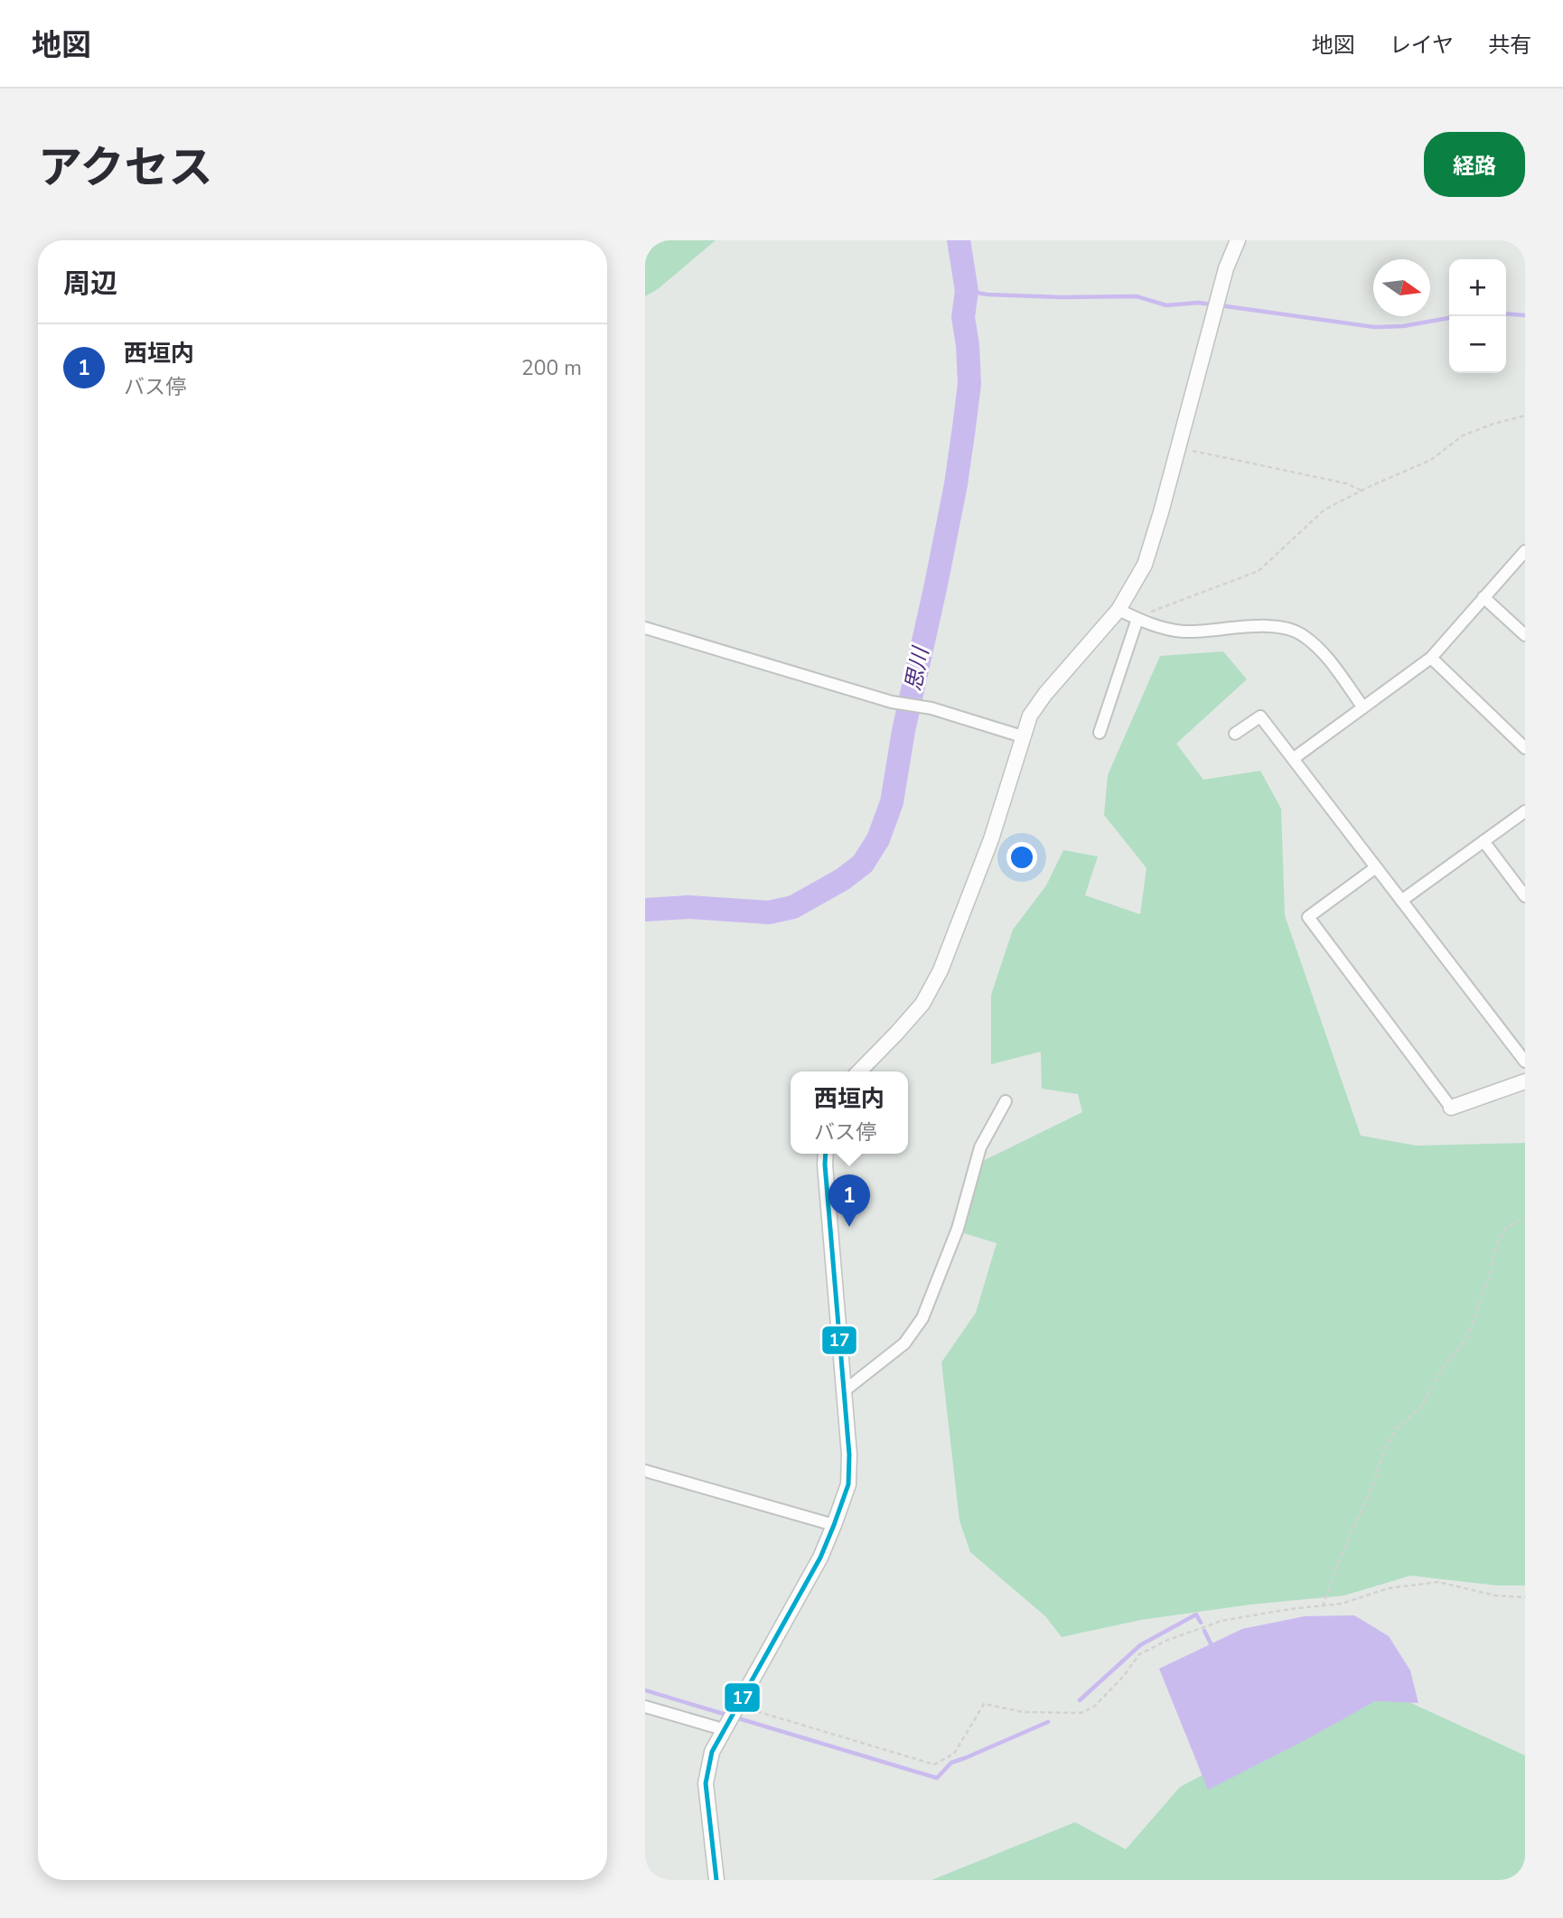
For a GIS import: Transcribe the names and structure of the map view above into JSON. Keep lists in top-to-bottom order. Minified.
{"water":["思川"],"lines":["transit line 17"],"north":"right","page":{"header":"地図","nav":["地図","レイヤ","共有"],"title":"アクセス","buttons":"経路","heading":"周辺","map_buttons":["+","−"],"list":[{"mark":"1","name":"西垣内","note":"バス停","value":"200 m"}],"popup":["西垣内","バス停"],"pins":"1"}}
